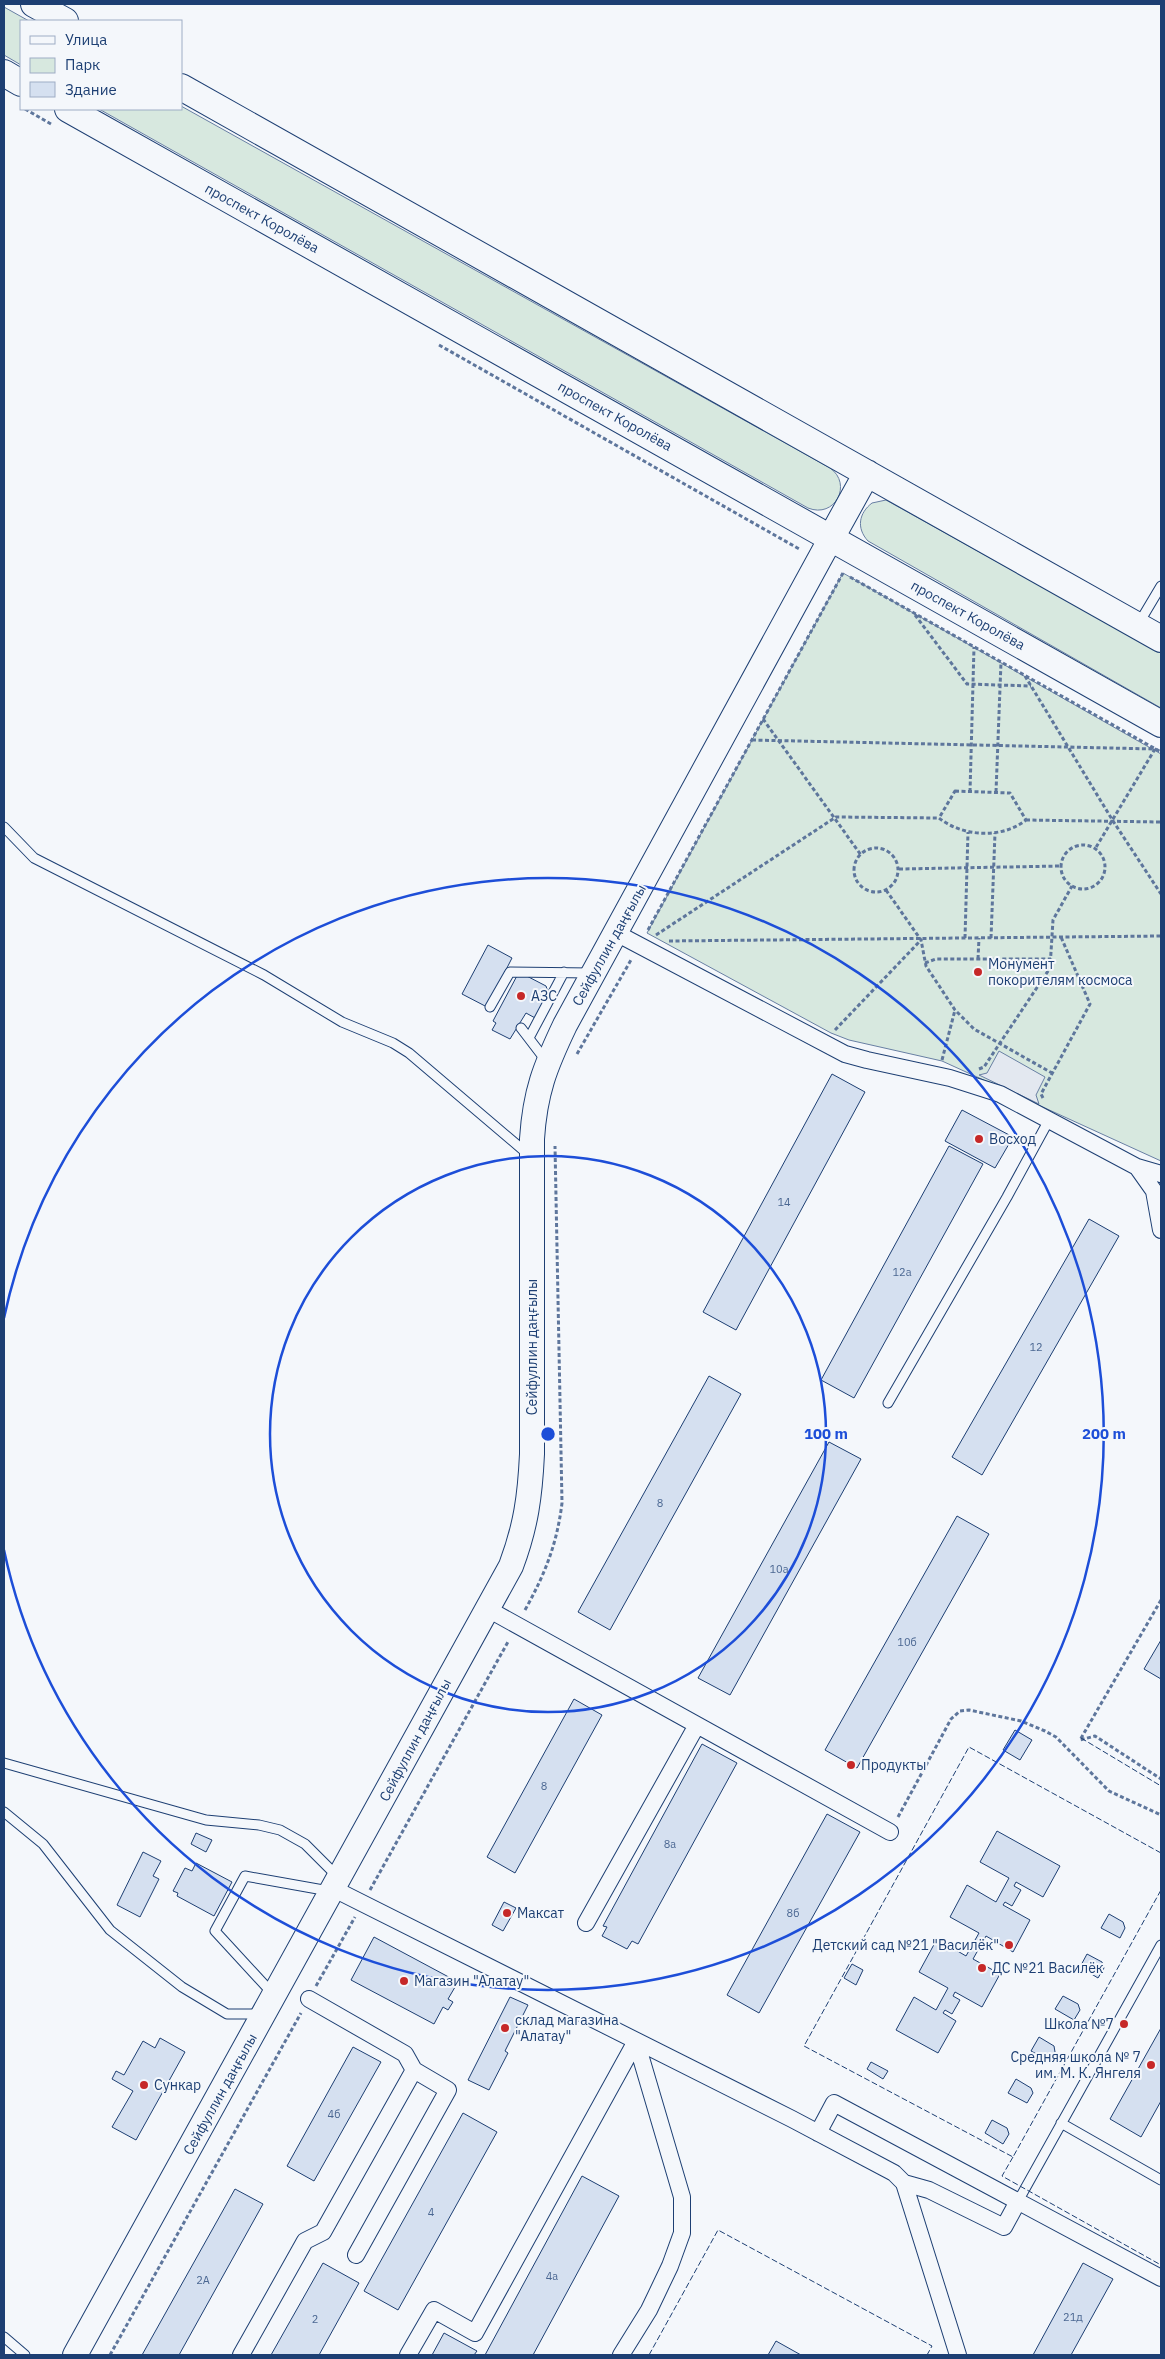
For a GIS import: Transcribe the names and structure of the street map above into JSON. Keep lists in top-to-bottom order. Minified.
{"streets":{"main road":["проспект Королёва"],"street":["Сейфуллин даңғылы"]},"crossings":[["проспект Королёва","Сейфуллин даңғылы"]],"places":["Монумент покорителям космоса","АЗС","Восход","Продукты","Максат","Детский сад №21 \"Василёк\"","ДС №21 Василёк","Магазин \"Алатау\"","Школа №7","склад магазина \"Алатау\"","Средняя школа № 7 им. М. К. Янгеля","Сункар"],"house_numbers":["14","12а","12","8","10а","10б","8","8а","8б","4б","4","4а","2А","21д","2"],"legend":["Улица","Парк","Здание"],"rings":["100 m","200 m"]}
